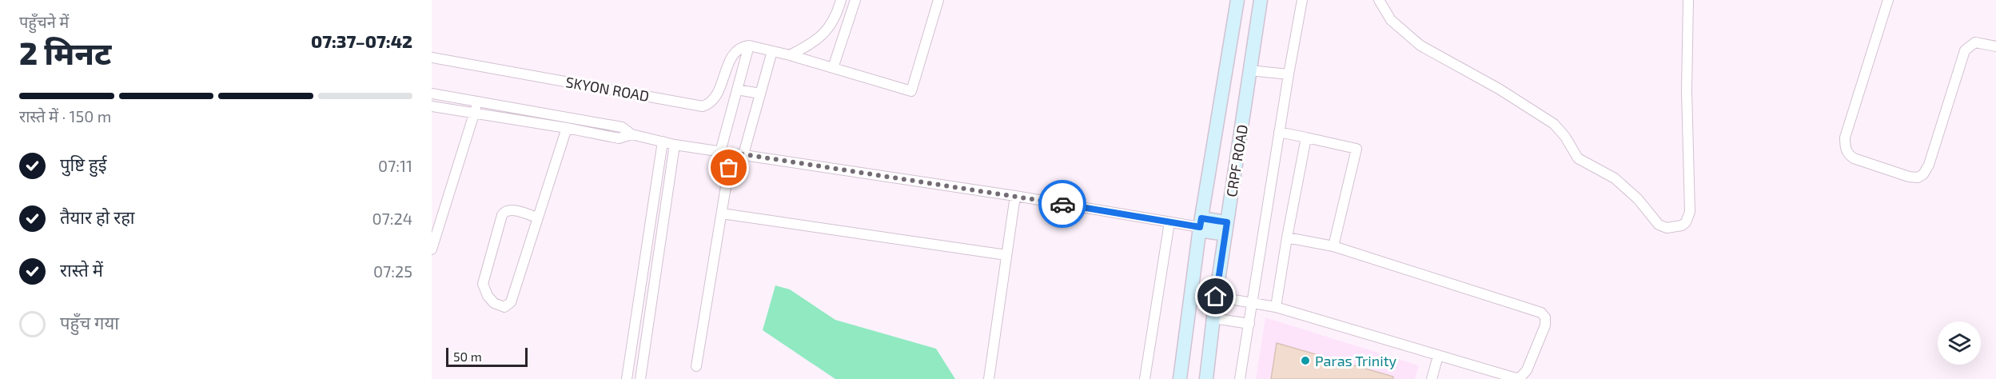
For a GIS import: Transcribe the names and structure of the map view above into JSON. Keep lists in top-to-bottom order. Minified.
{"streets":{"street":["SKYON ROAD","CRPF ROAD"]},"places":["Paras Trinity"],"scale_bar":"50 m","page":{"heading":["2 मिनट","पहुँचने में","07:37–07:42"],"bar":"रास्ते में · 150 m","list":[["पुष्टि हुई","07:11"],["तैयार हो रहा","07:24"],["रास्ते में","07:25"],"पहुँच गया"],"scale":"50 m"}}
